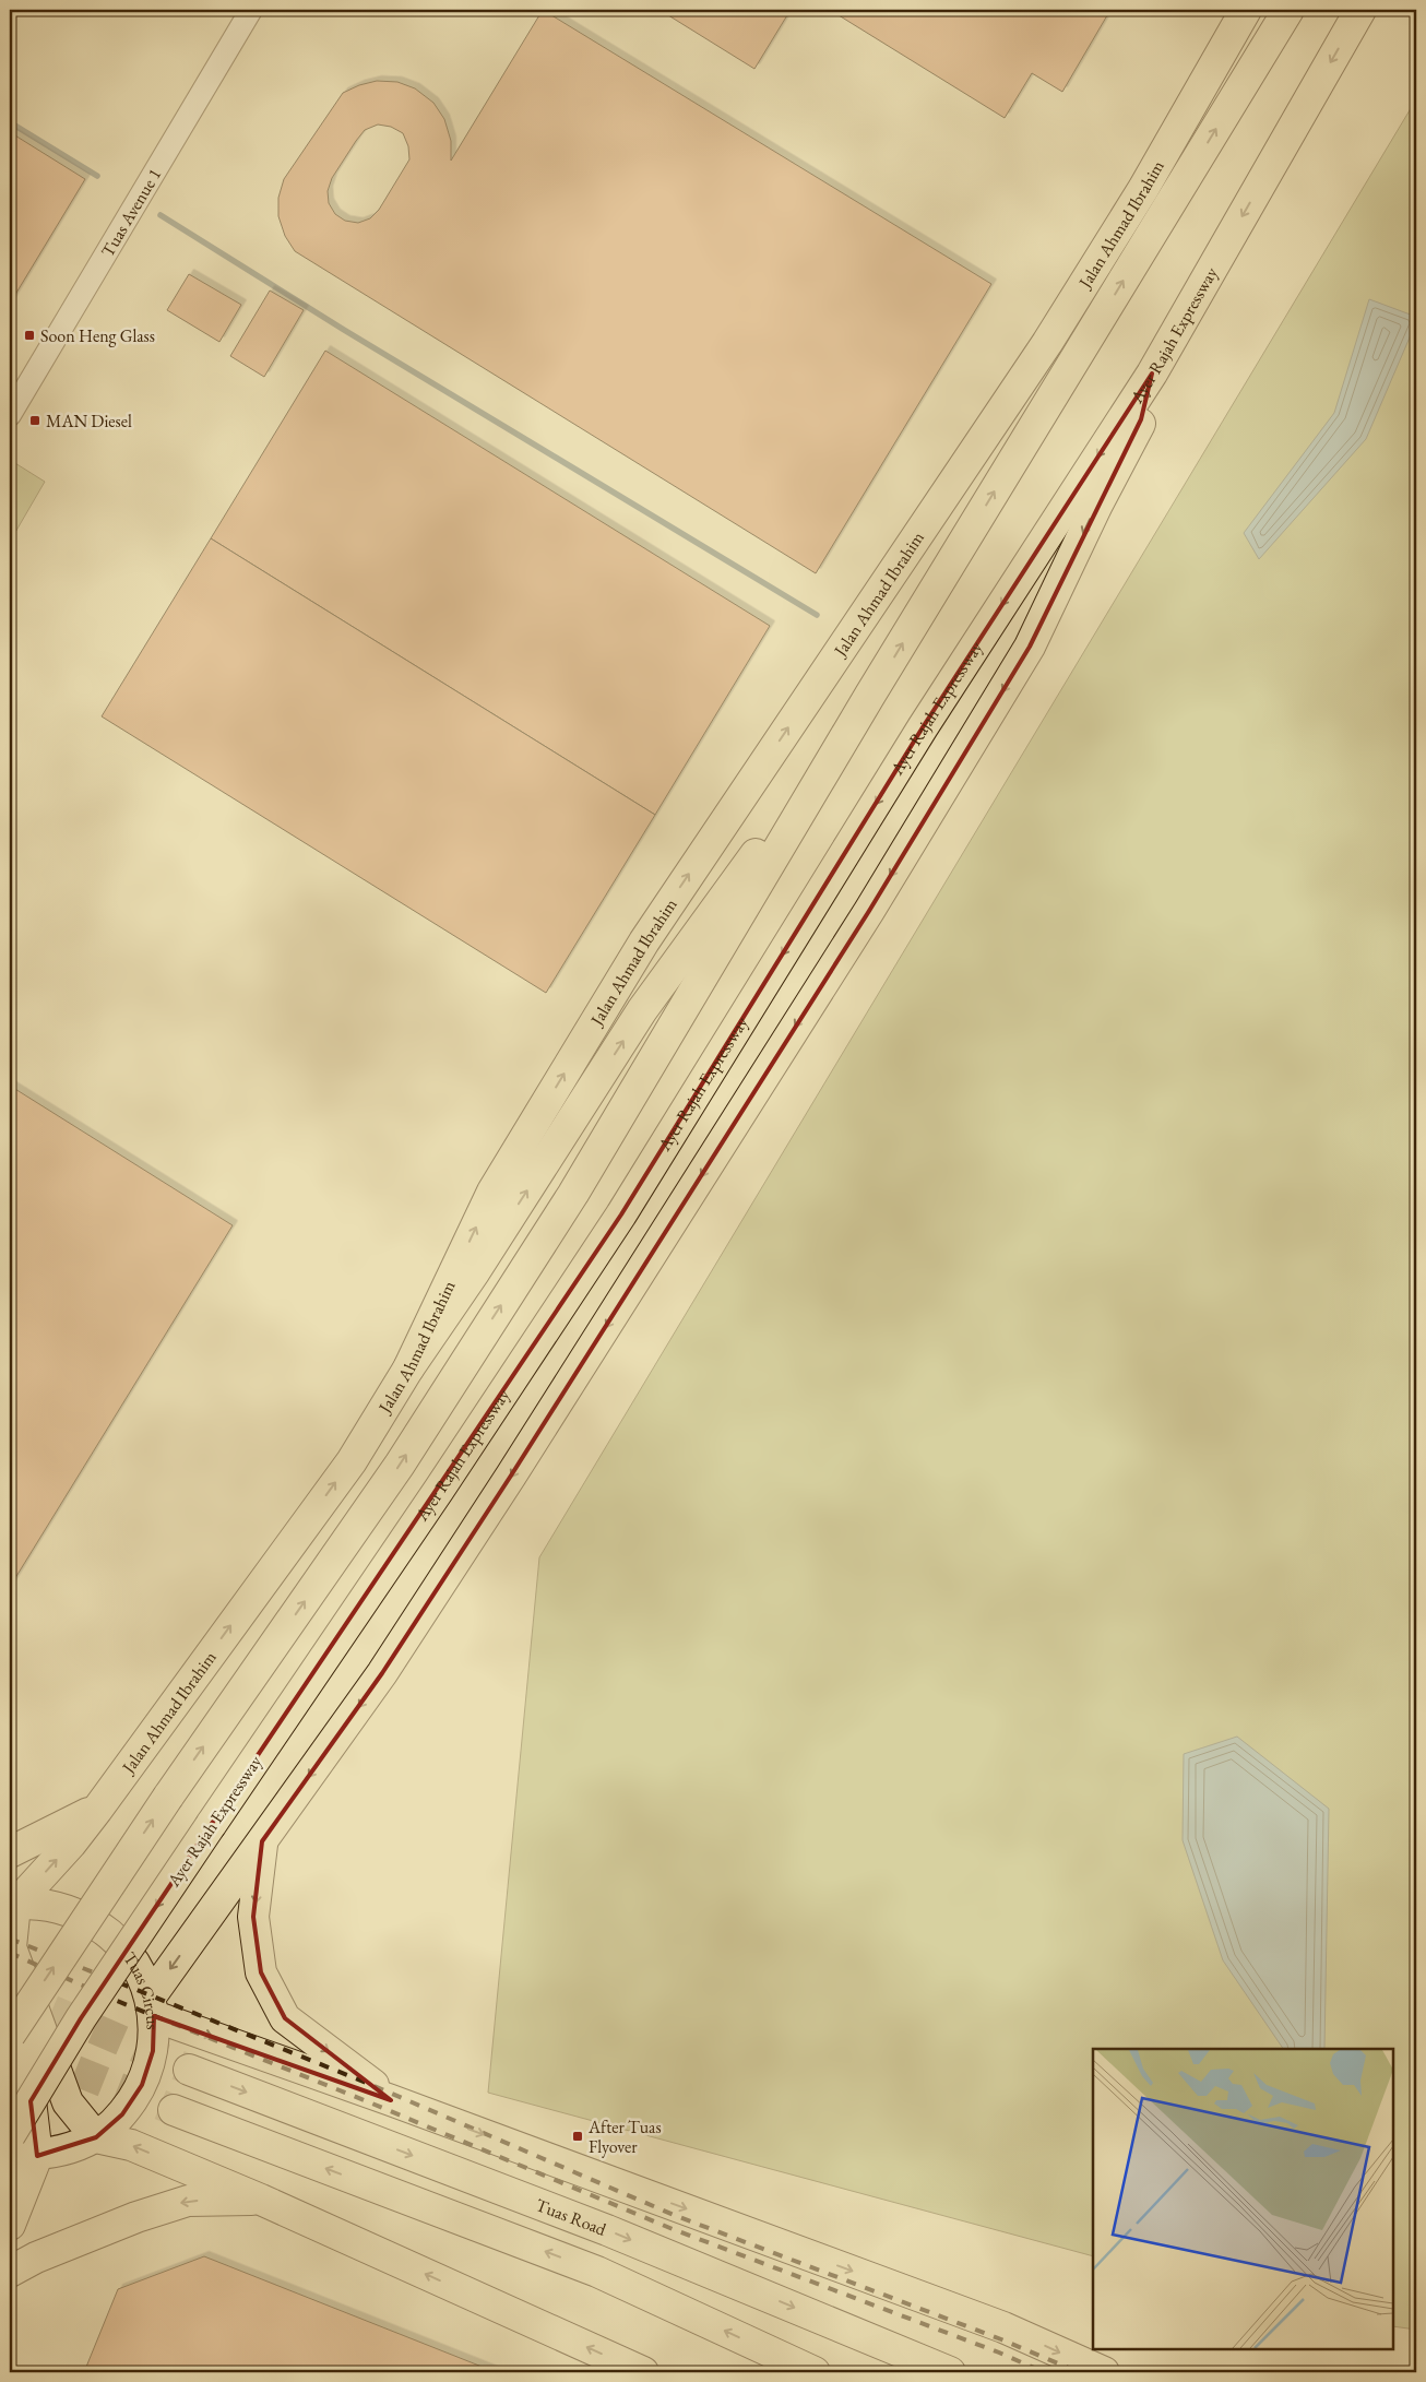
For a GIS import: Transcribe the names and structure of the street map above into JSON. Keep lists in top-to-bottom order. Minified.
{"streets":{"main road":["Jalan Ahmad Ibrahim","Ayer Rajah Expressway","Tuas Circus","Tuas Road"],"street":["Tuas Avenue 1"]},"crossings":[["Jalan Ahmad Ibrahim","Tuas Circus"]],"places":{"transit":["Soon Heng Glass","MAN Diesel","After Tuas Flyover"]}}
